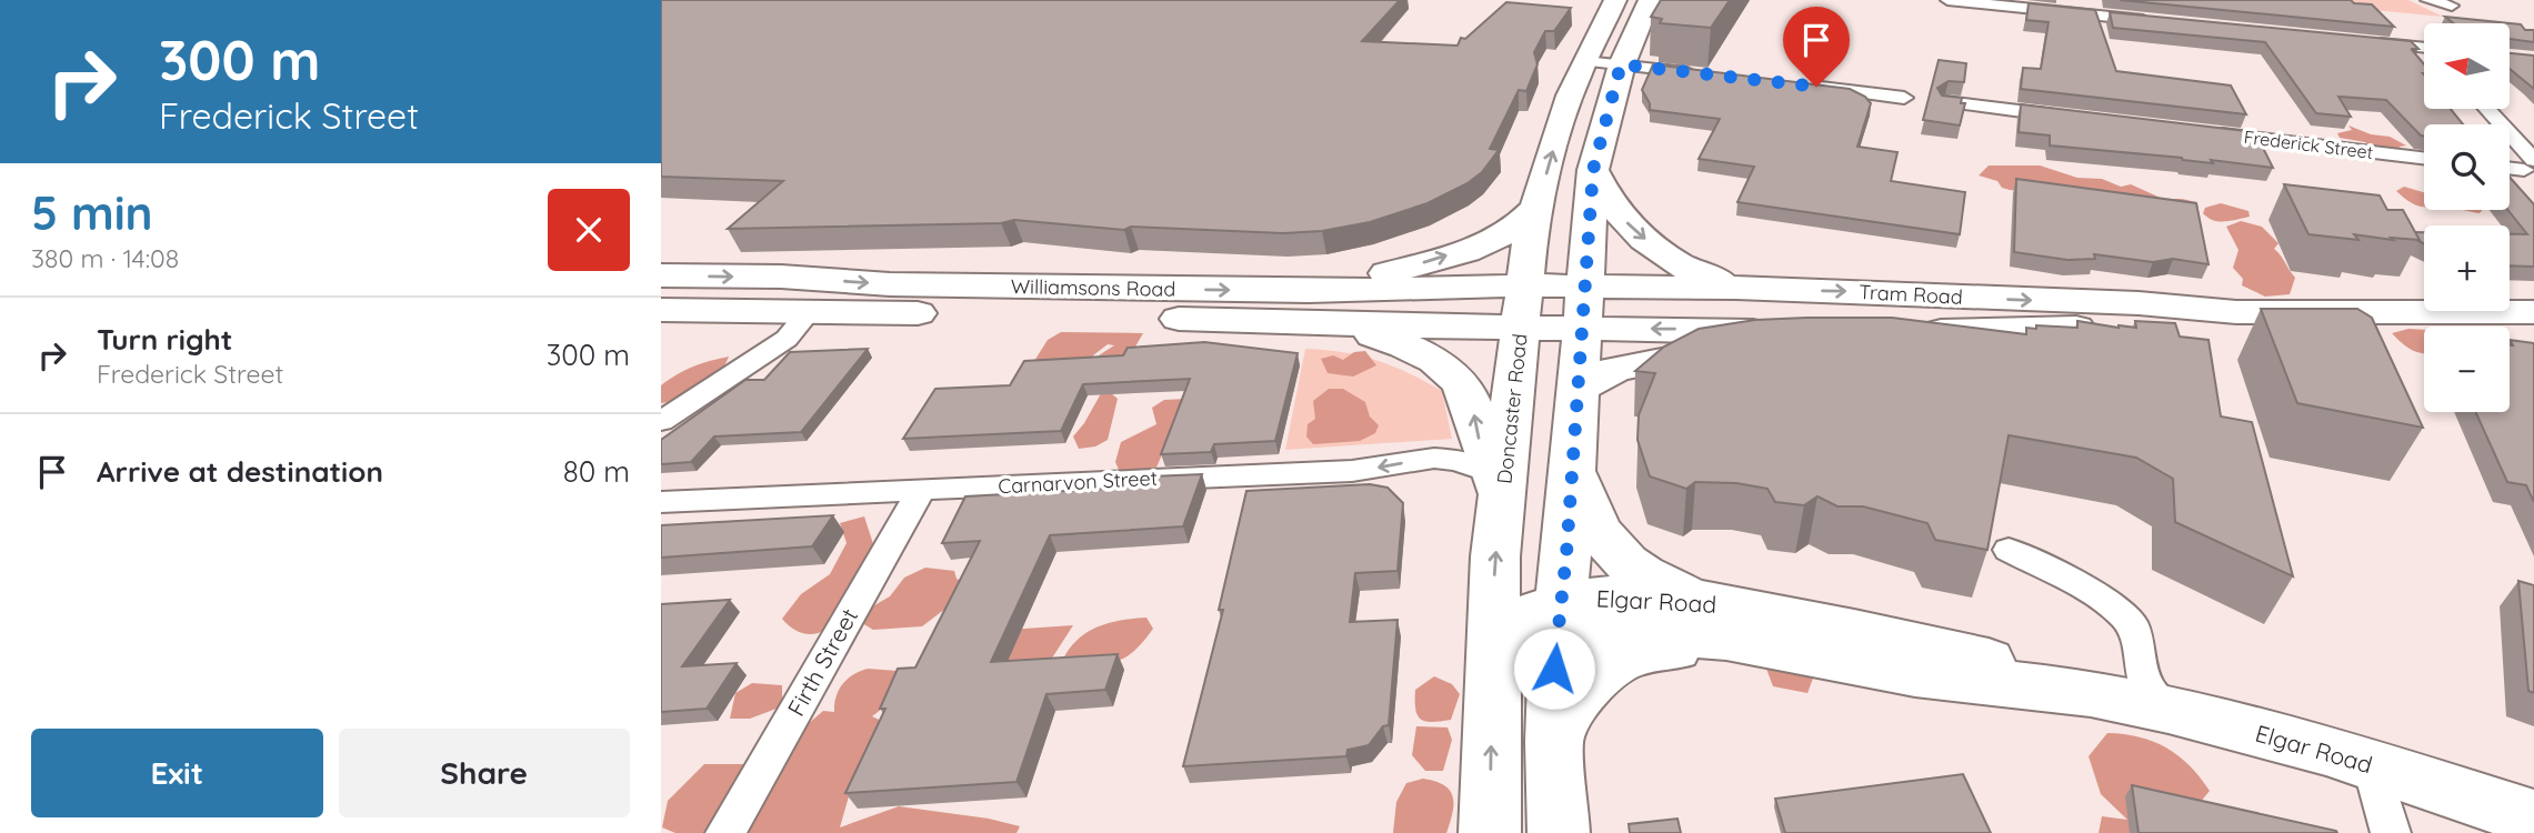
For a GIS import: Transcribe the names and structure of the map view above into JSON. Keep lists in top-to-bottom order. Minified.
{"streets":{"main road":["Williamsons Road","Tram Road","Doncaster Road","Elgar Road"],"street":["Frederick Street","Carnarvon Street","Firth Street"]},"crossings":[["Williamsons Road","Tram Road"],["Williamsons Road","Doncaster Road"],["Doncaster Road","Carnarvon Street"],["Doncaster Road","Elgar Road"],["Carnarvon Street","Firth Street"]],"one_way":["Carnarvon Street"],"north":"left","page":{"turn":["300 m","Frederick Street"],"map_buttons":["+","−"],"heading":["5 min","380 m · 14:08"],"list":[{"name":"Turn right","note":"Frederick Street","value":"300 m"},{"name":"Arrive at destination","value":"80 m"}],"buttons":["Exit","Share"]}}
